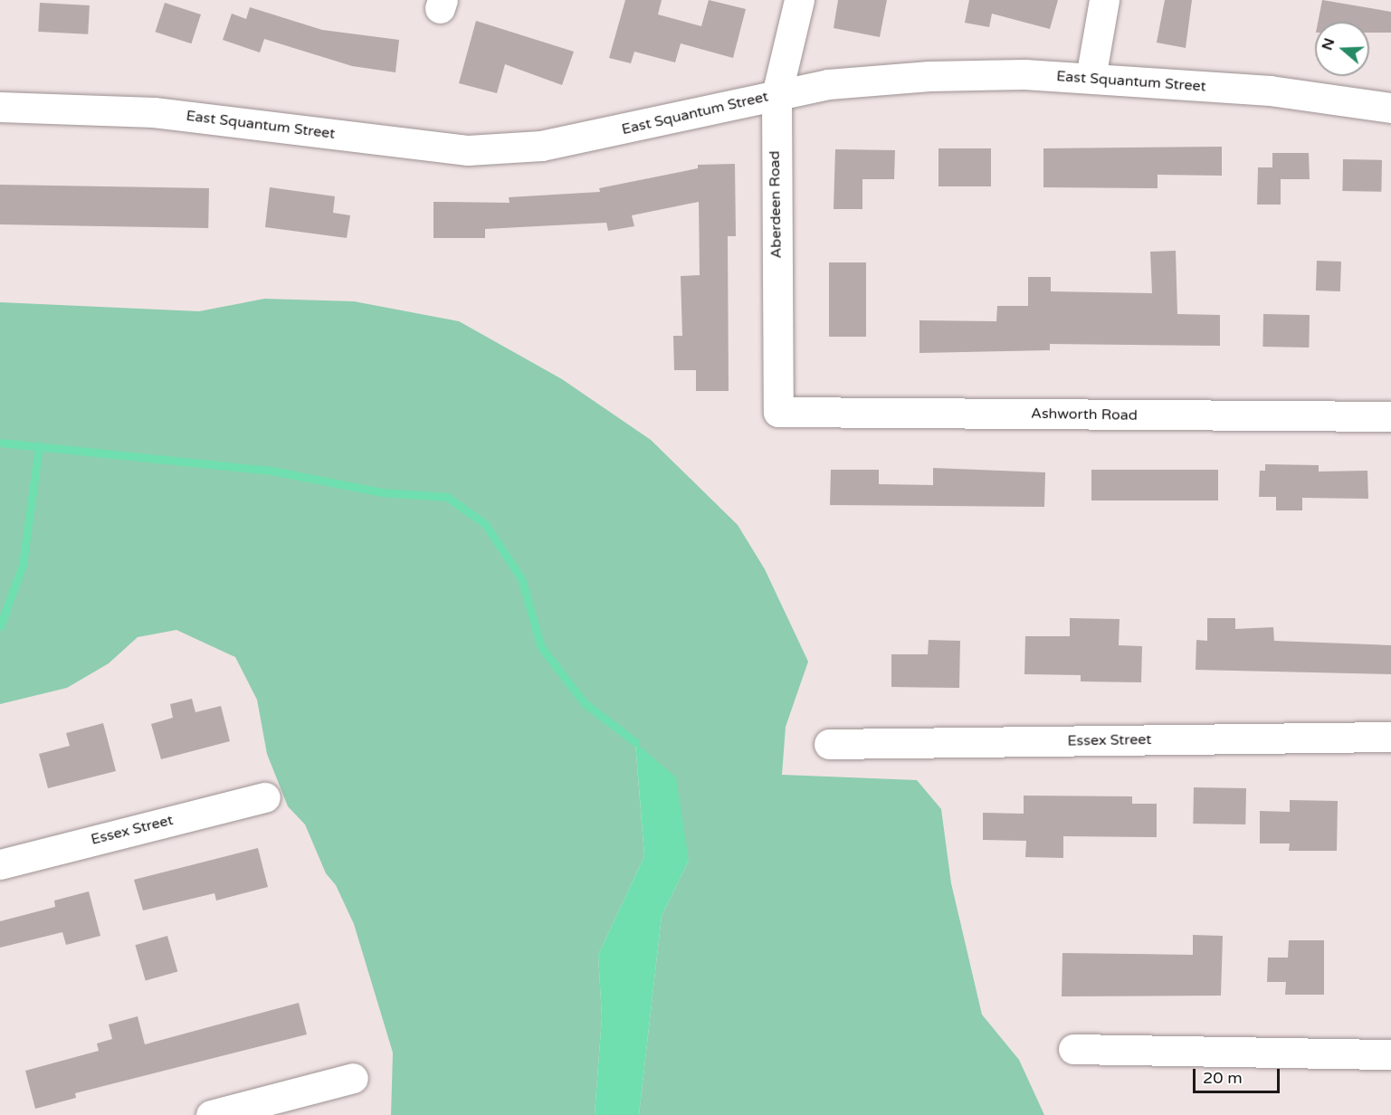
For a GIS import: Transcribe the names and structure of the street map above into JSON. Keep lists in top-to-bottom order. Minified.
{"streets":{"street":["East Squantum Street","Aberdeen Road","Ashworth Road","Essex Street"]},"crossings":[["East Squantum Street","Aberdeen Road"],["Aberdeen Road","Ashworth Road"]],"scale_bar":"20 m","north":"left"}
